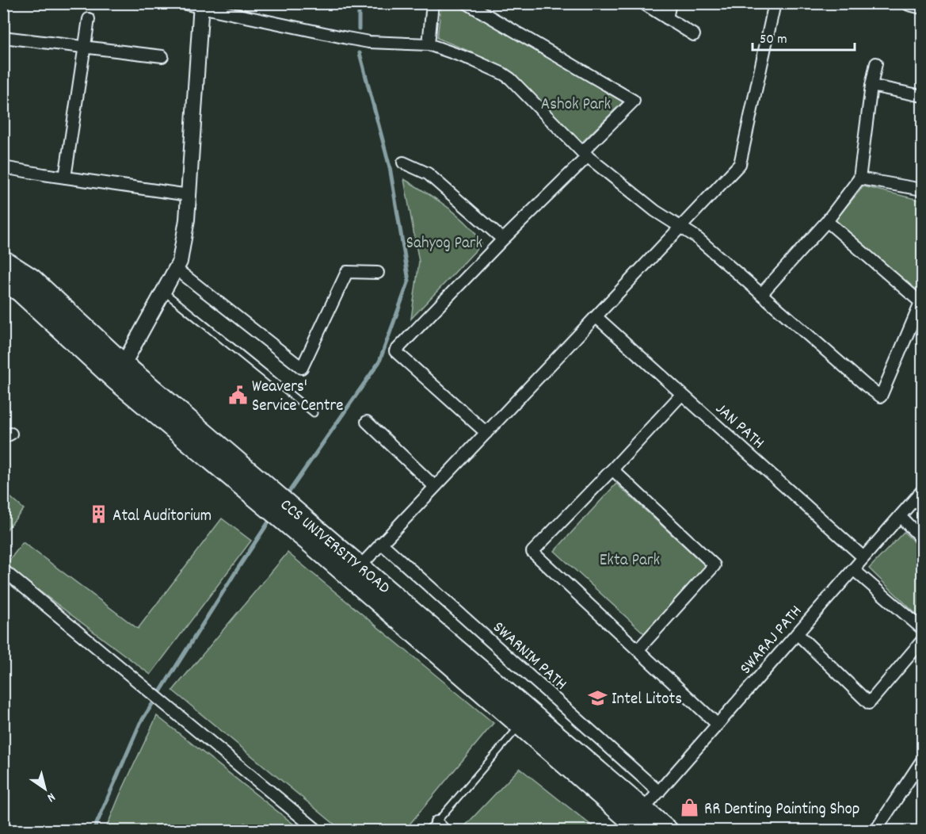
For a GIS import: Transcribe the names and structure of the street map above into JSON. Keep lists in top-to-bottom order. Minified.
{"streets":{"highway":["CCS UNIVERSITY ROAD"],"street":["JAN PATH","SWARAJ PATH","SWARNIM PATH"]},"crossings":[["JAN PATH","SWARAJ PATH"],["CCS UNIVERSITY ROAD","SWARAJ PATH"],["SWARAJ PATH","SWARNIM PATH"]],"parks":["Ashok Park","Sahyog Park","Ekta Park"],"places":{"public building":["Weavers' Service Centre"],"building":["Atal Auditorium"],"school or university":["Intel Litots"],"shop":["RR Denting Painting Shop"]},"scale_bar":"50 m","north":"bottom right"}
